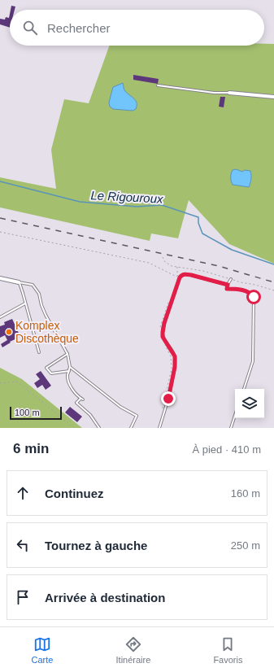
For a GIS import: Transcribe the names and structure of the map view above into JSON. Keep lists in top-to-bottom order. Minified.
{"water":["Le Rigouroux"],"places":["Komplex Discothèque"],"scale_bar":"100 m","page":{"search":"Rechercher","scale":"100 m","heading":["6 min","À pied · 410 m"],"list":[["Continuez","160 m"],["Tournez à gauche","250 m"],"Arrivée à destination"],"nav":["Carte","Itinéraire","Favoris"]}}
